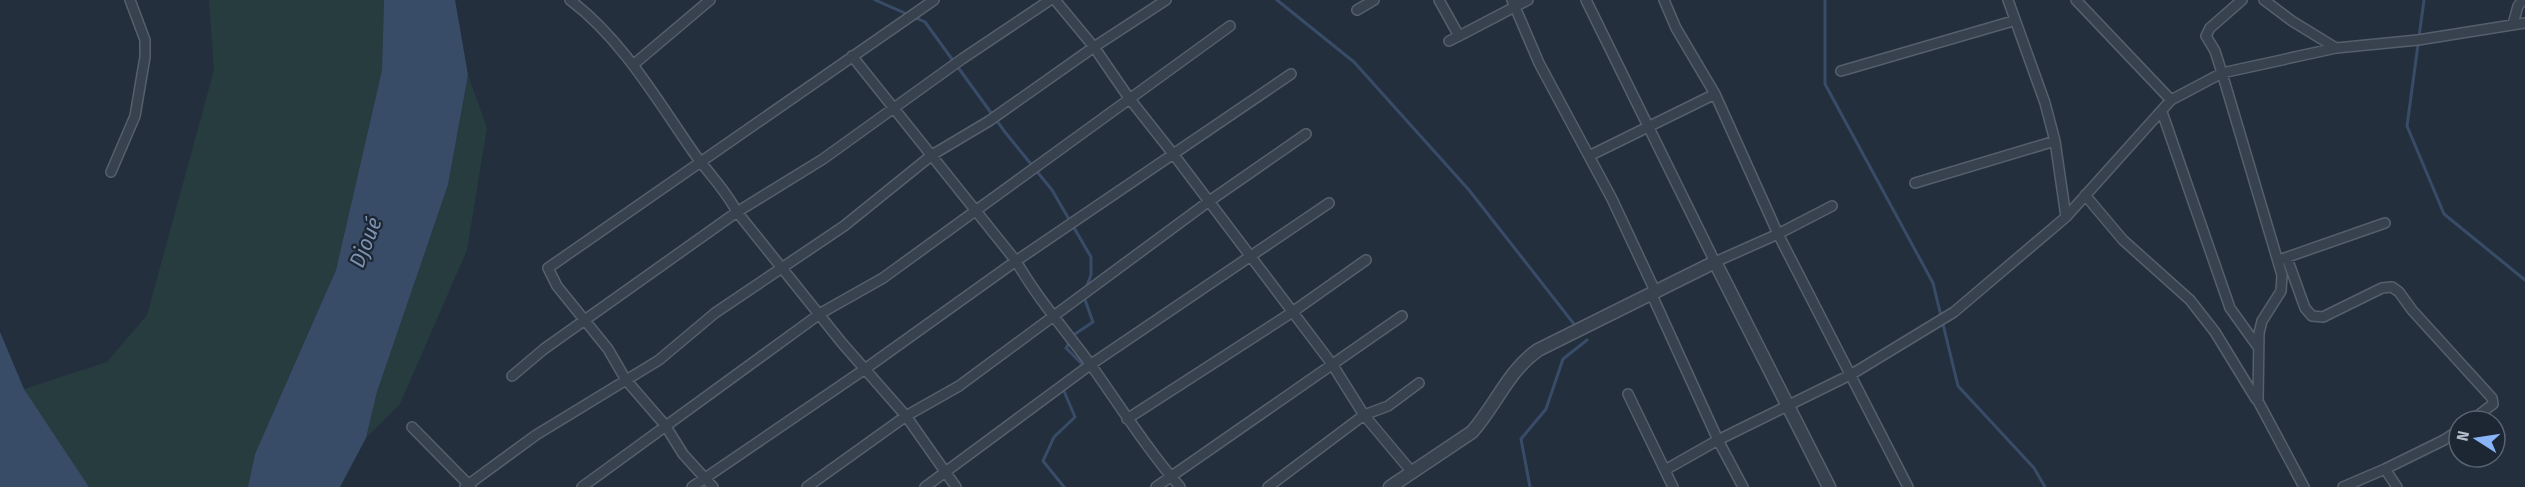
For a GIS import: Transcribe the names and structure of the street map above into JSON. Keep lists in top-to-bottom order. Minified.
{"water":["Djoué"],"north":"left"}
